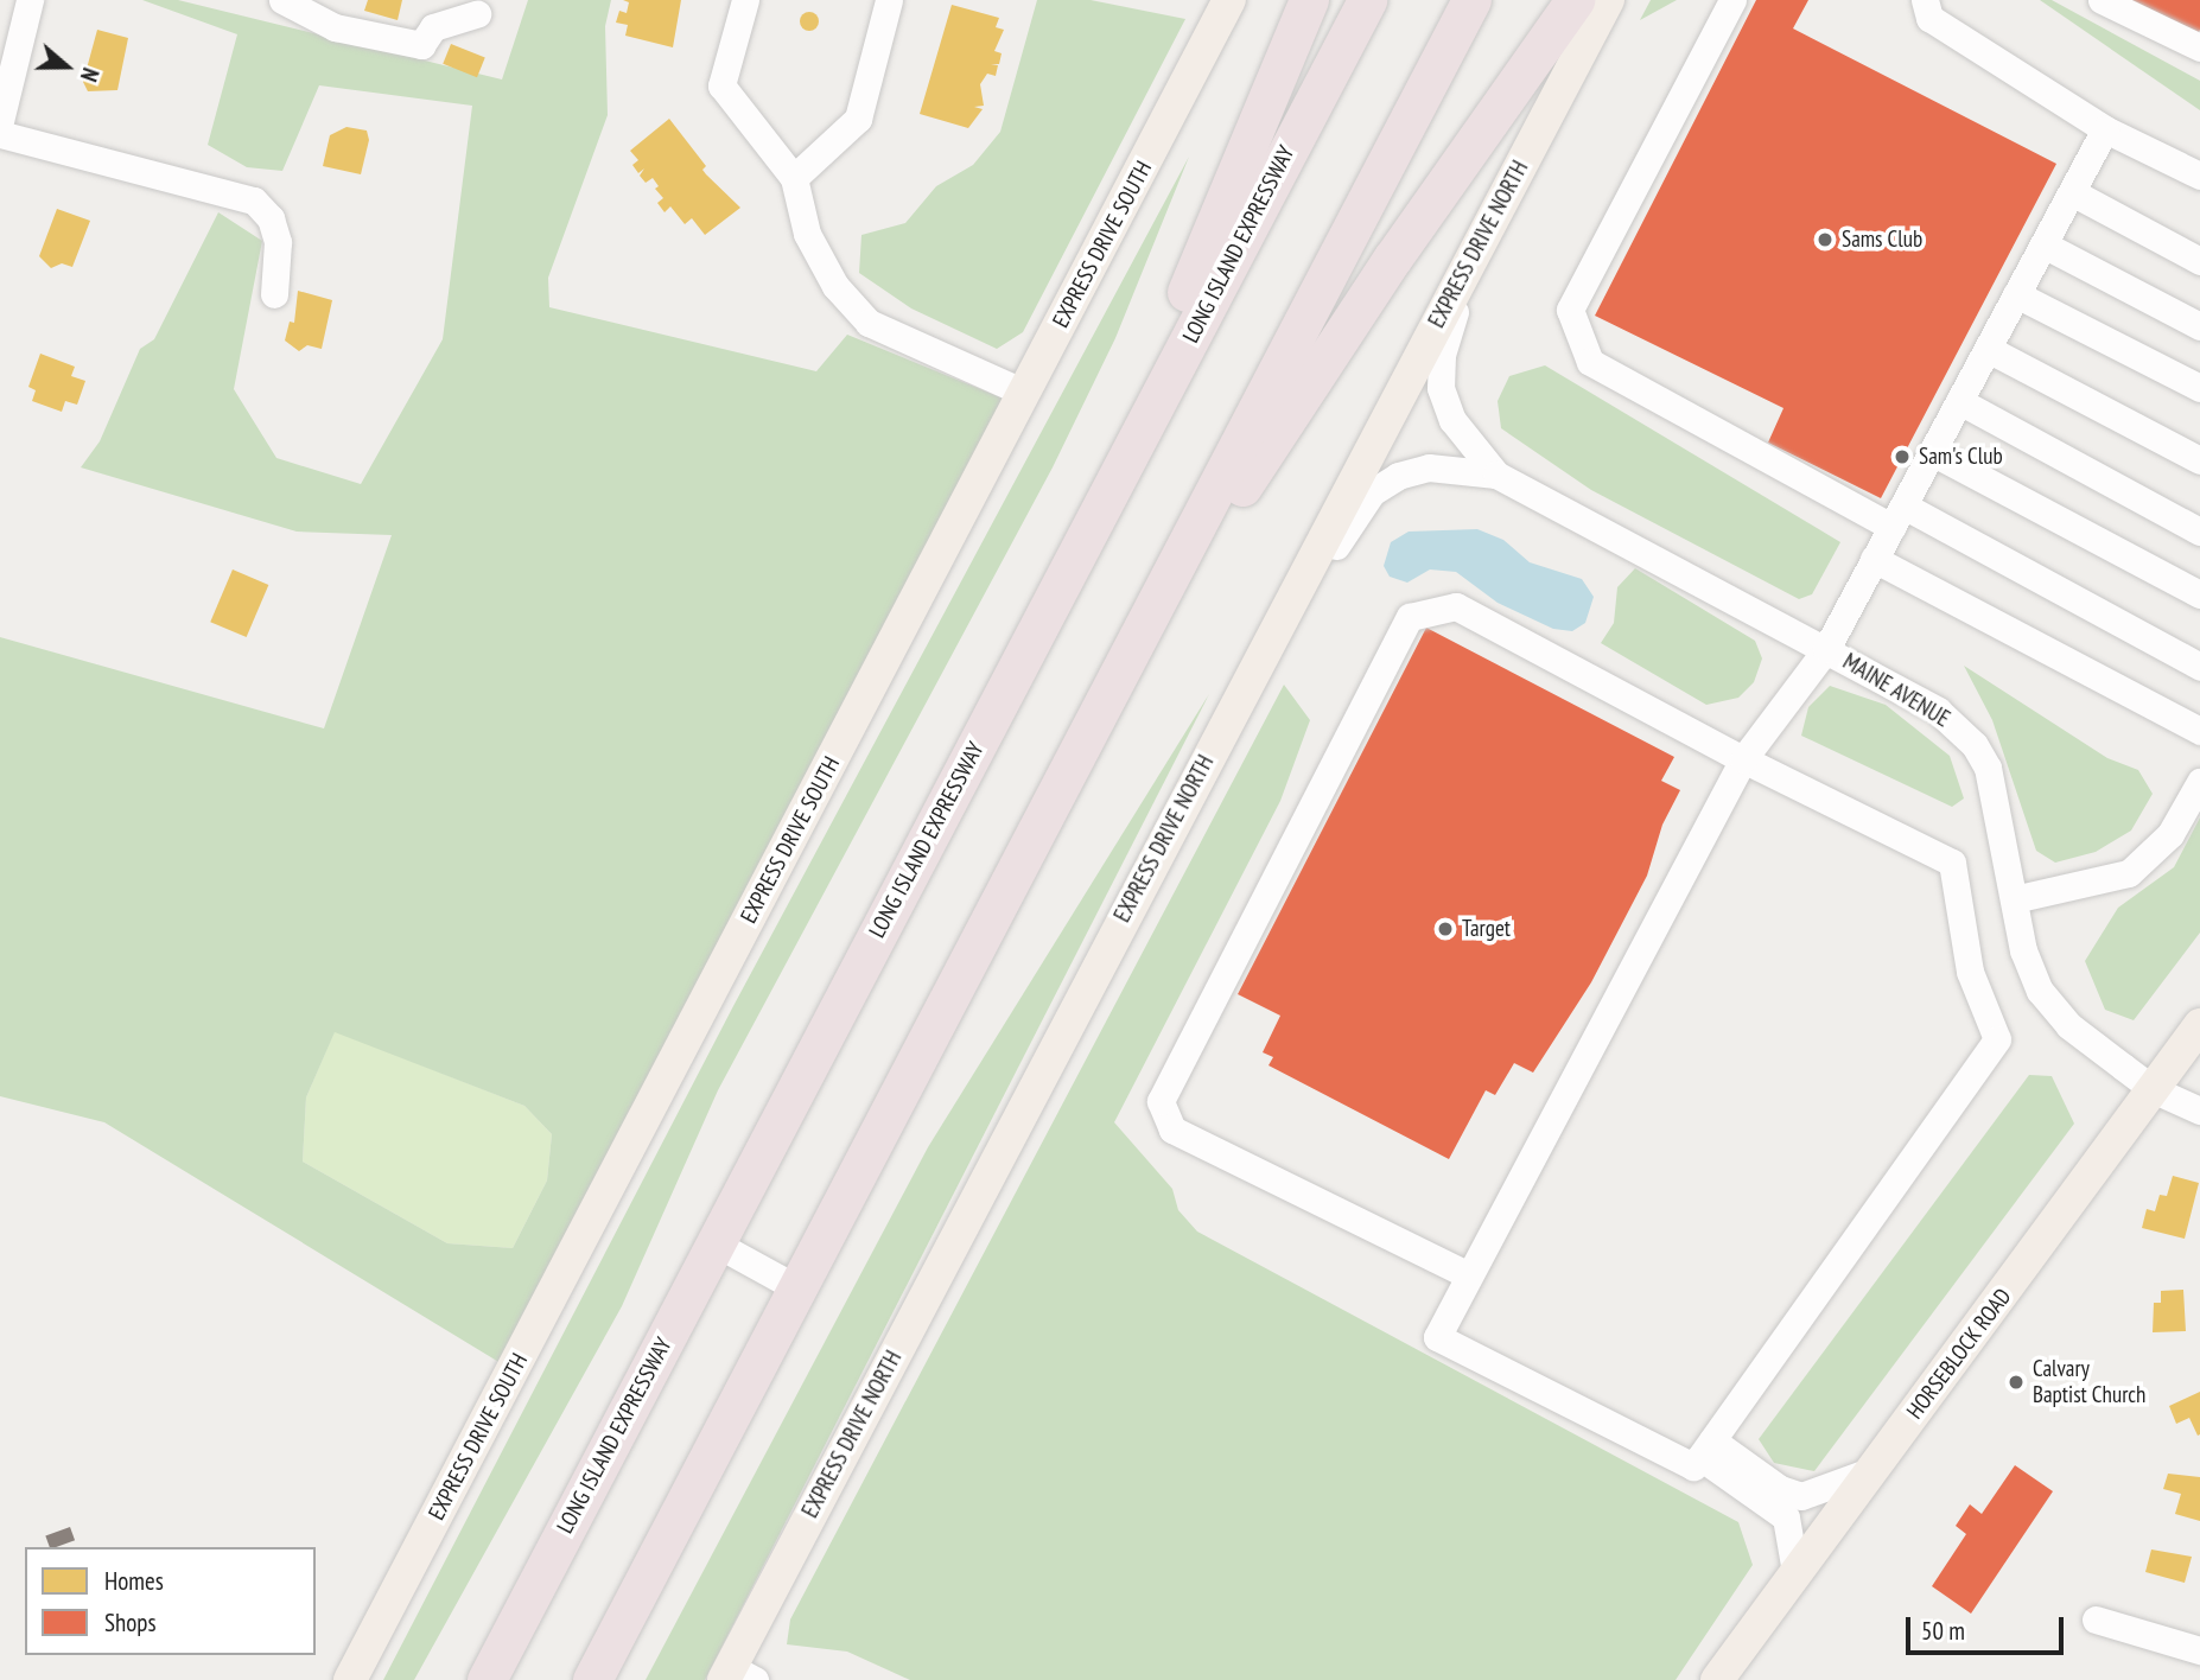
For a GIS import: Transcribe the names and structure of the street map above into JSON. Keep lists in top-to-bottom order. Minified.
{"streets":{"highway":["LONG ISLAND EXPRESSWAY"],"main road":["EXPRESS DRIVE SOUTH","EXPRESS DRIVE NORTH","HORSEBLOCK ROAD"],"street":["MAINE AVENUE"]},"crossings":[["MAINE AVENUE","HORSEBLOCK ROAD"]],"places":["Sams Club","Sam's Club","Target","Calvary Baptist Church"],"legend":["Homes","Shops"],"scale_bar":"50 m","north":"right"}
